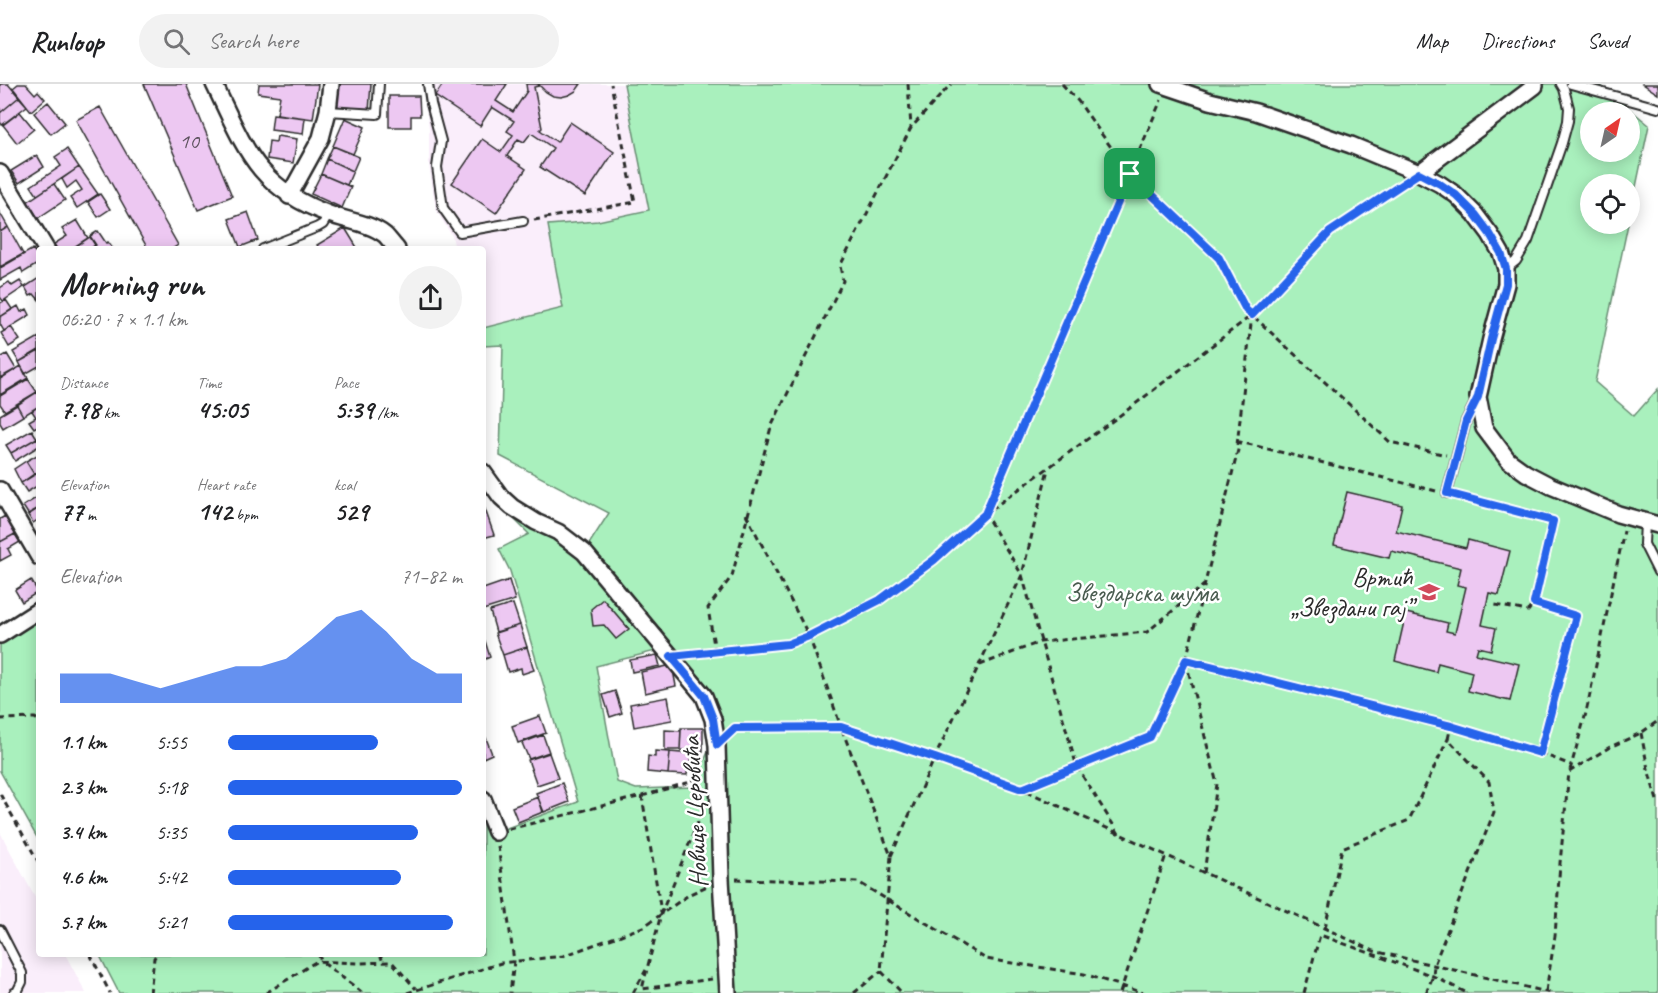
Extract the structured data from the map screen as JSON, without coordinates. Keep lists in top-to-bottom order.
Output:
{
  "streets": {
    "street": ["Новице Церовића"]
  },
  "parks": ["Звездарска шума"],
  "places": {
    "school or university": ["Вртић „Звездани гај”"]
  },
  "house_numbers": ["10"],
  "north": "top right",
  "page": {
    "header": "Runloop",
    "search": "Search here",
    "nav": ["Map", "Directions", "Saved"],
    "heading": ["Morning run", "06:20 · 7 × 1.1 km"],
    "stats": [
      ["Distance", "7.98 km"],
      ["Time", "45:05"],
      ["Pace", "5:39 /km"],
      ["Elevation", "77 m"],
      ["Heart rate", "142 bpm"],
      ["kcal", "529"]
    ],
    "chart": ["Elevation", "71–82 m"],
    "list": [
      {
        "name": "1.1 km",
        "note": "5:55"
      },
      {
        "name": "2.3 km",
        "note": "5:18"
      },
      {
        "name": "3.4 km",
        "note": "5:35"
      },
      {
        "name": "4.6 km",
        "note": "5:42"
      },
      {
        "name": "5.7 km",
        "note": "5:21"
      }
    ]
  }
}
